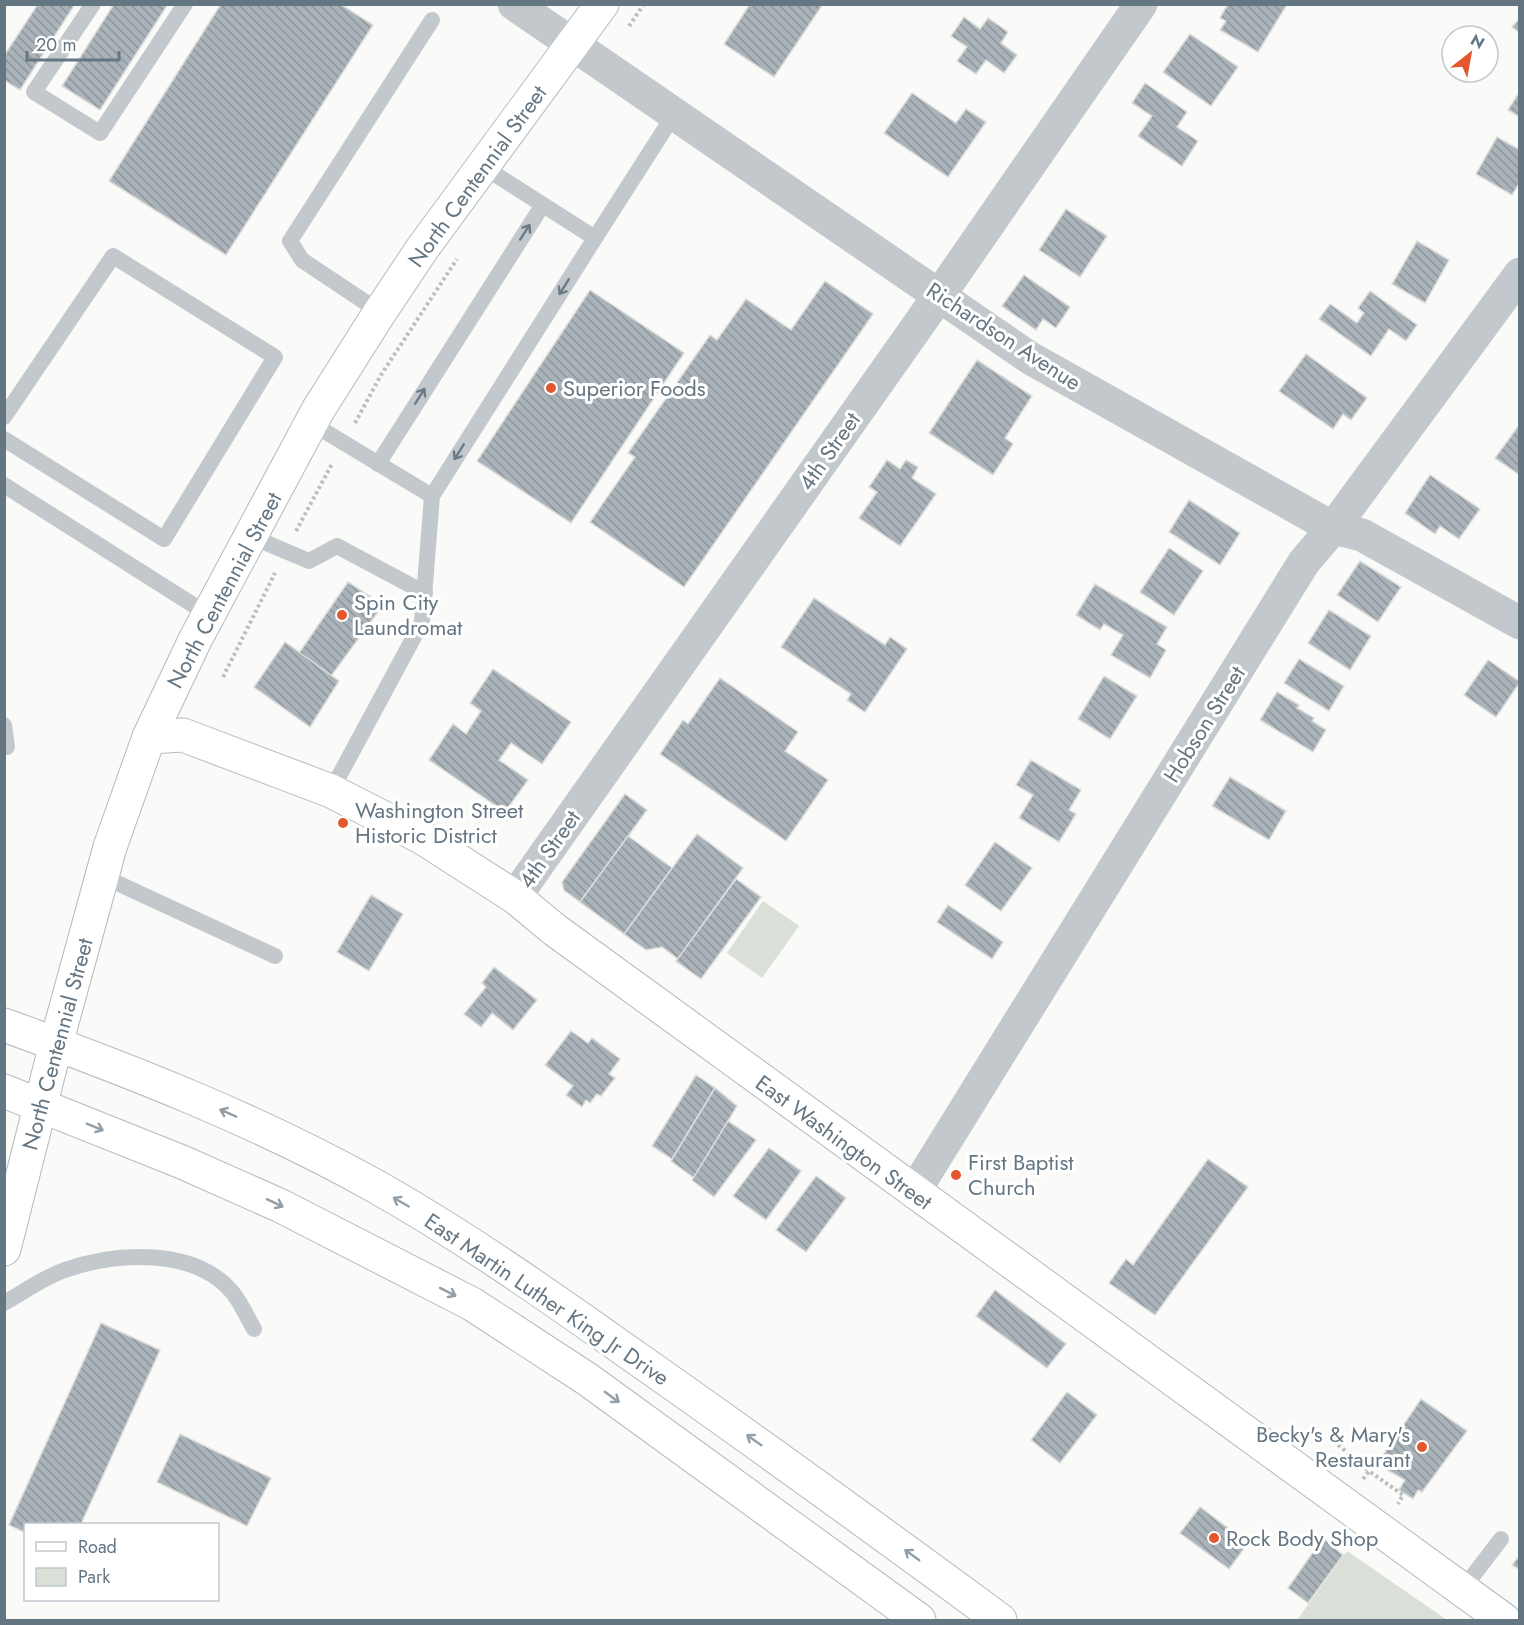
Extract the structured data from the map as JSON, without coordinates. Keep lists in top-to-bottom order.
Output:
{
  "streets": {
    "main road": ["North Centennial Street", "East Washington Street", "East Martin Luther King Jr Drive"],
    "street": ["Richardson Avenue", "4th Street", "Hobson Street"]
  },
  "crossings": [
    ["North Centennial Street", "Richardson Avenue"],
    ["North Centennial Street", "East Washington Street"],
    ["North Centennial Street", "East Martin Luther King Jr Drive"],
    ["Richardson Avenue", "4th Street"],
    ["Richardson Avenue", "Hobson Street"],
    ["4th Street", "East Washington Street"],
    ["Hobson Street", "East Washington Street"]
  ],
  "places": [
    "Superior Foods",
    "Spin City Laundromat",
    "Washington Street Historic District",
    "First Baptist Church",
    "Becky's & Mary's Restaurant",
    "Rock Body Shop"
  ],
  "legend": ["Road", "Park"],
  "scale_bar": "20 m",
  "north": "top right"
}
